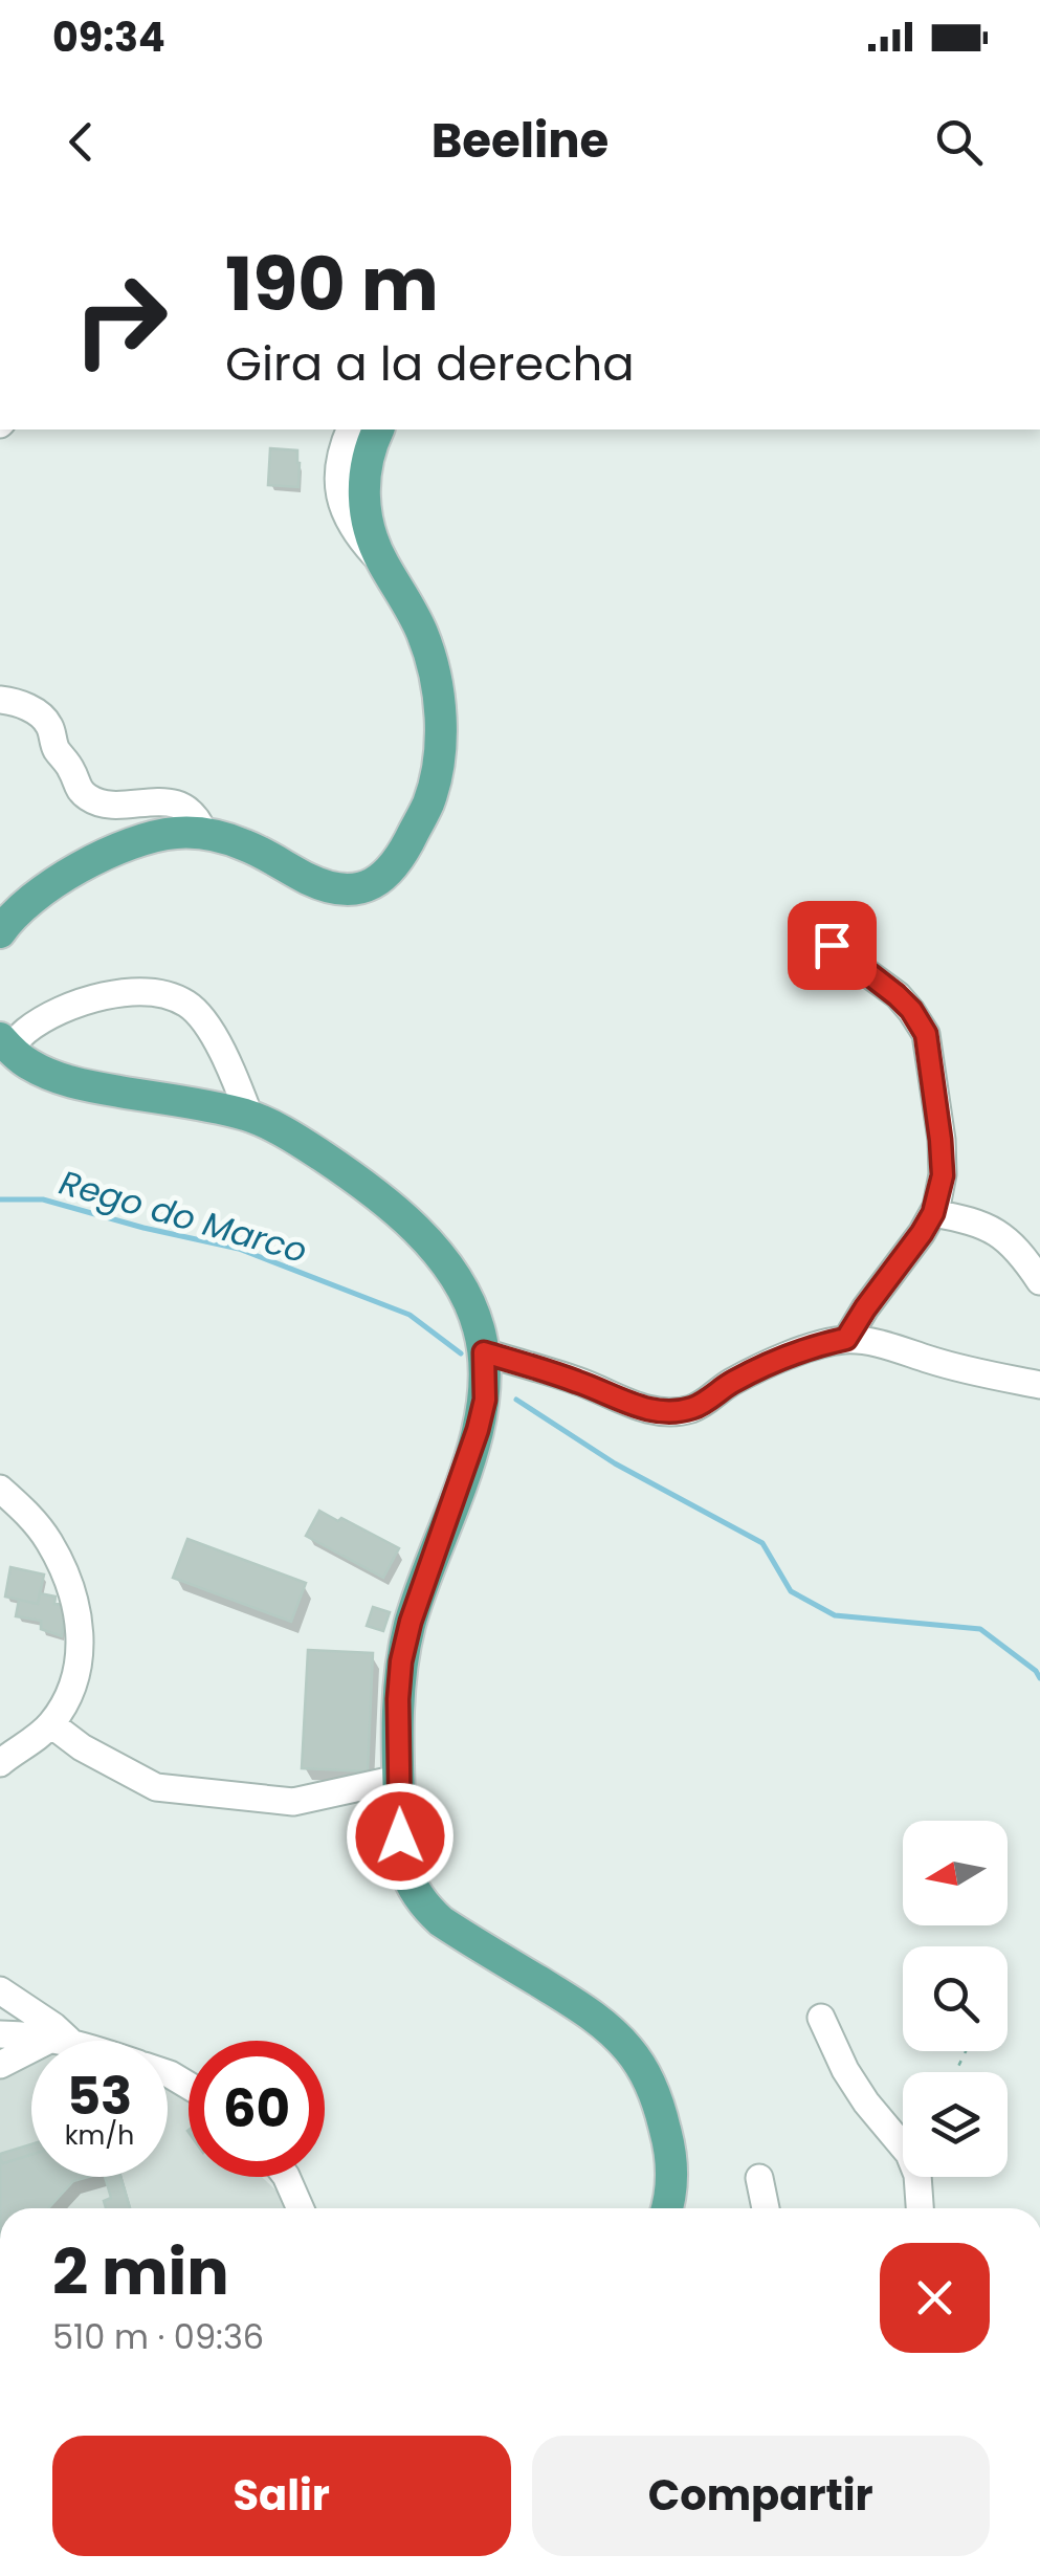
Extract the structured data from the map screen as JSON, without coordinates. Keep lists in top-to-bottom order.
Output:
{
  "water": ["Rego do Marco"],
  "north": "left",
  "page": {
    "status": "09:34",
    "header": "Beeline",
    "turn": ["190 m", "Gira a la derecha"],
    "speed": "53 km/h",
    "limit": "60",
    "heading": ["2 min", "510 m · 09:36"],
    "buttons": ["Salir", "Compartir"]
  }
}
